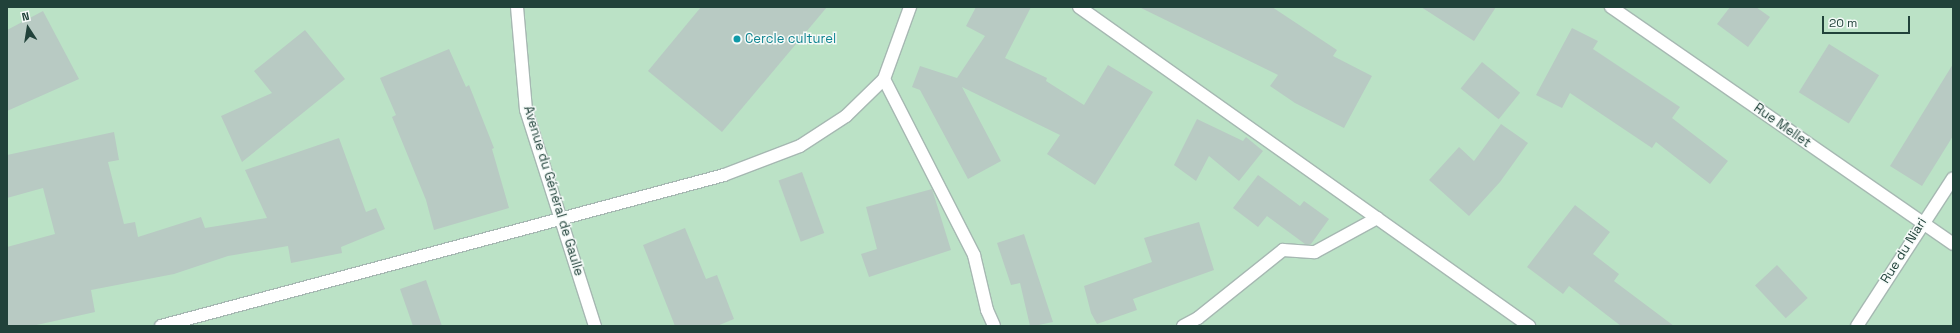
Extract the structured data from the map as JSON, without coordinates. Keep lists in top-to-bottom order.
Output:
{
  "streets": {
    "street": ["Rue Mellet", "Avenue du Général de Gaulle", "Rue du Niari"]
  },
  "crossings": [
    ["Rue Mellet", "Rue du Niari"]
  ],
  "places": ["Cercle culturel"],
  "scale_bar": "20 m",
  "north": "top"
}
